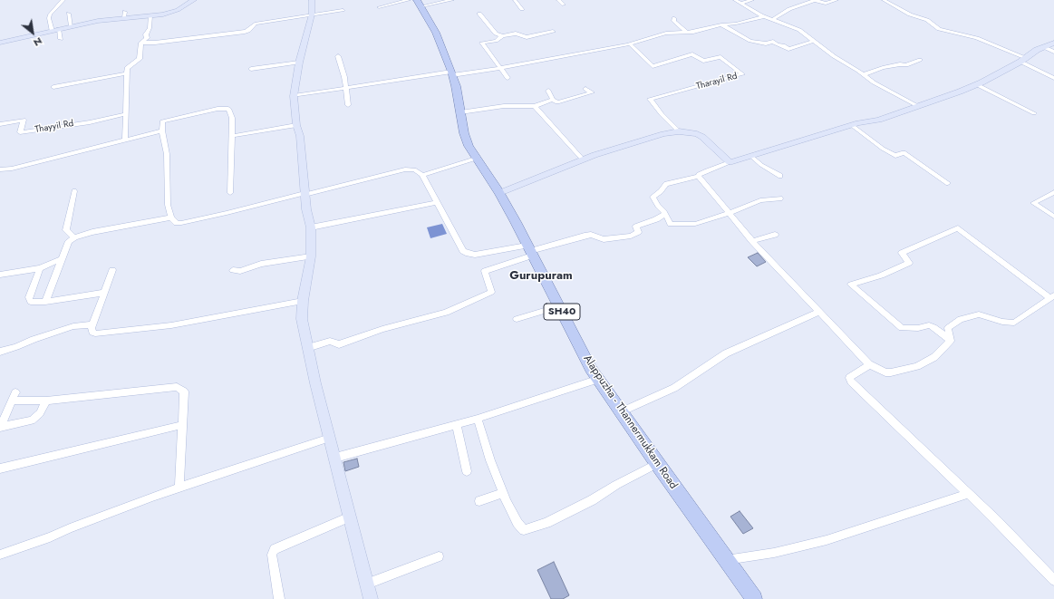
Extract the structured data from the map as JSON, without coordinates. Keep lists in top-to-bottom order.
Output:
{
  "streets": {
    "main road": ["SH40", "Alappuzha - Thannermukkam Road"],
    "street": ["Tharayil Rd", "Thayyil Rd"]
  },
  "districts": ["Gurupuram"],
  "north": "bottom right"
}
